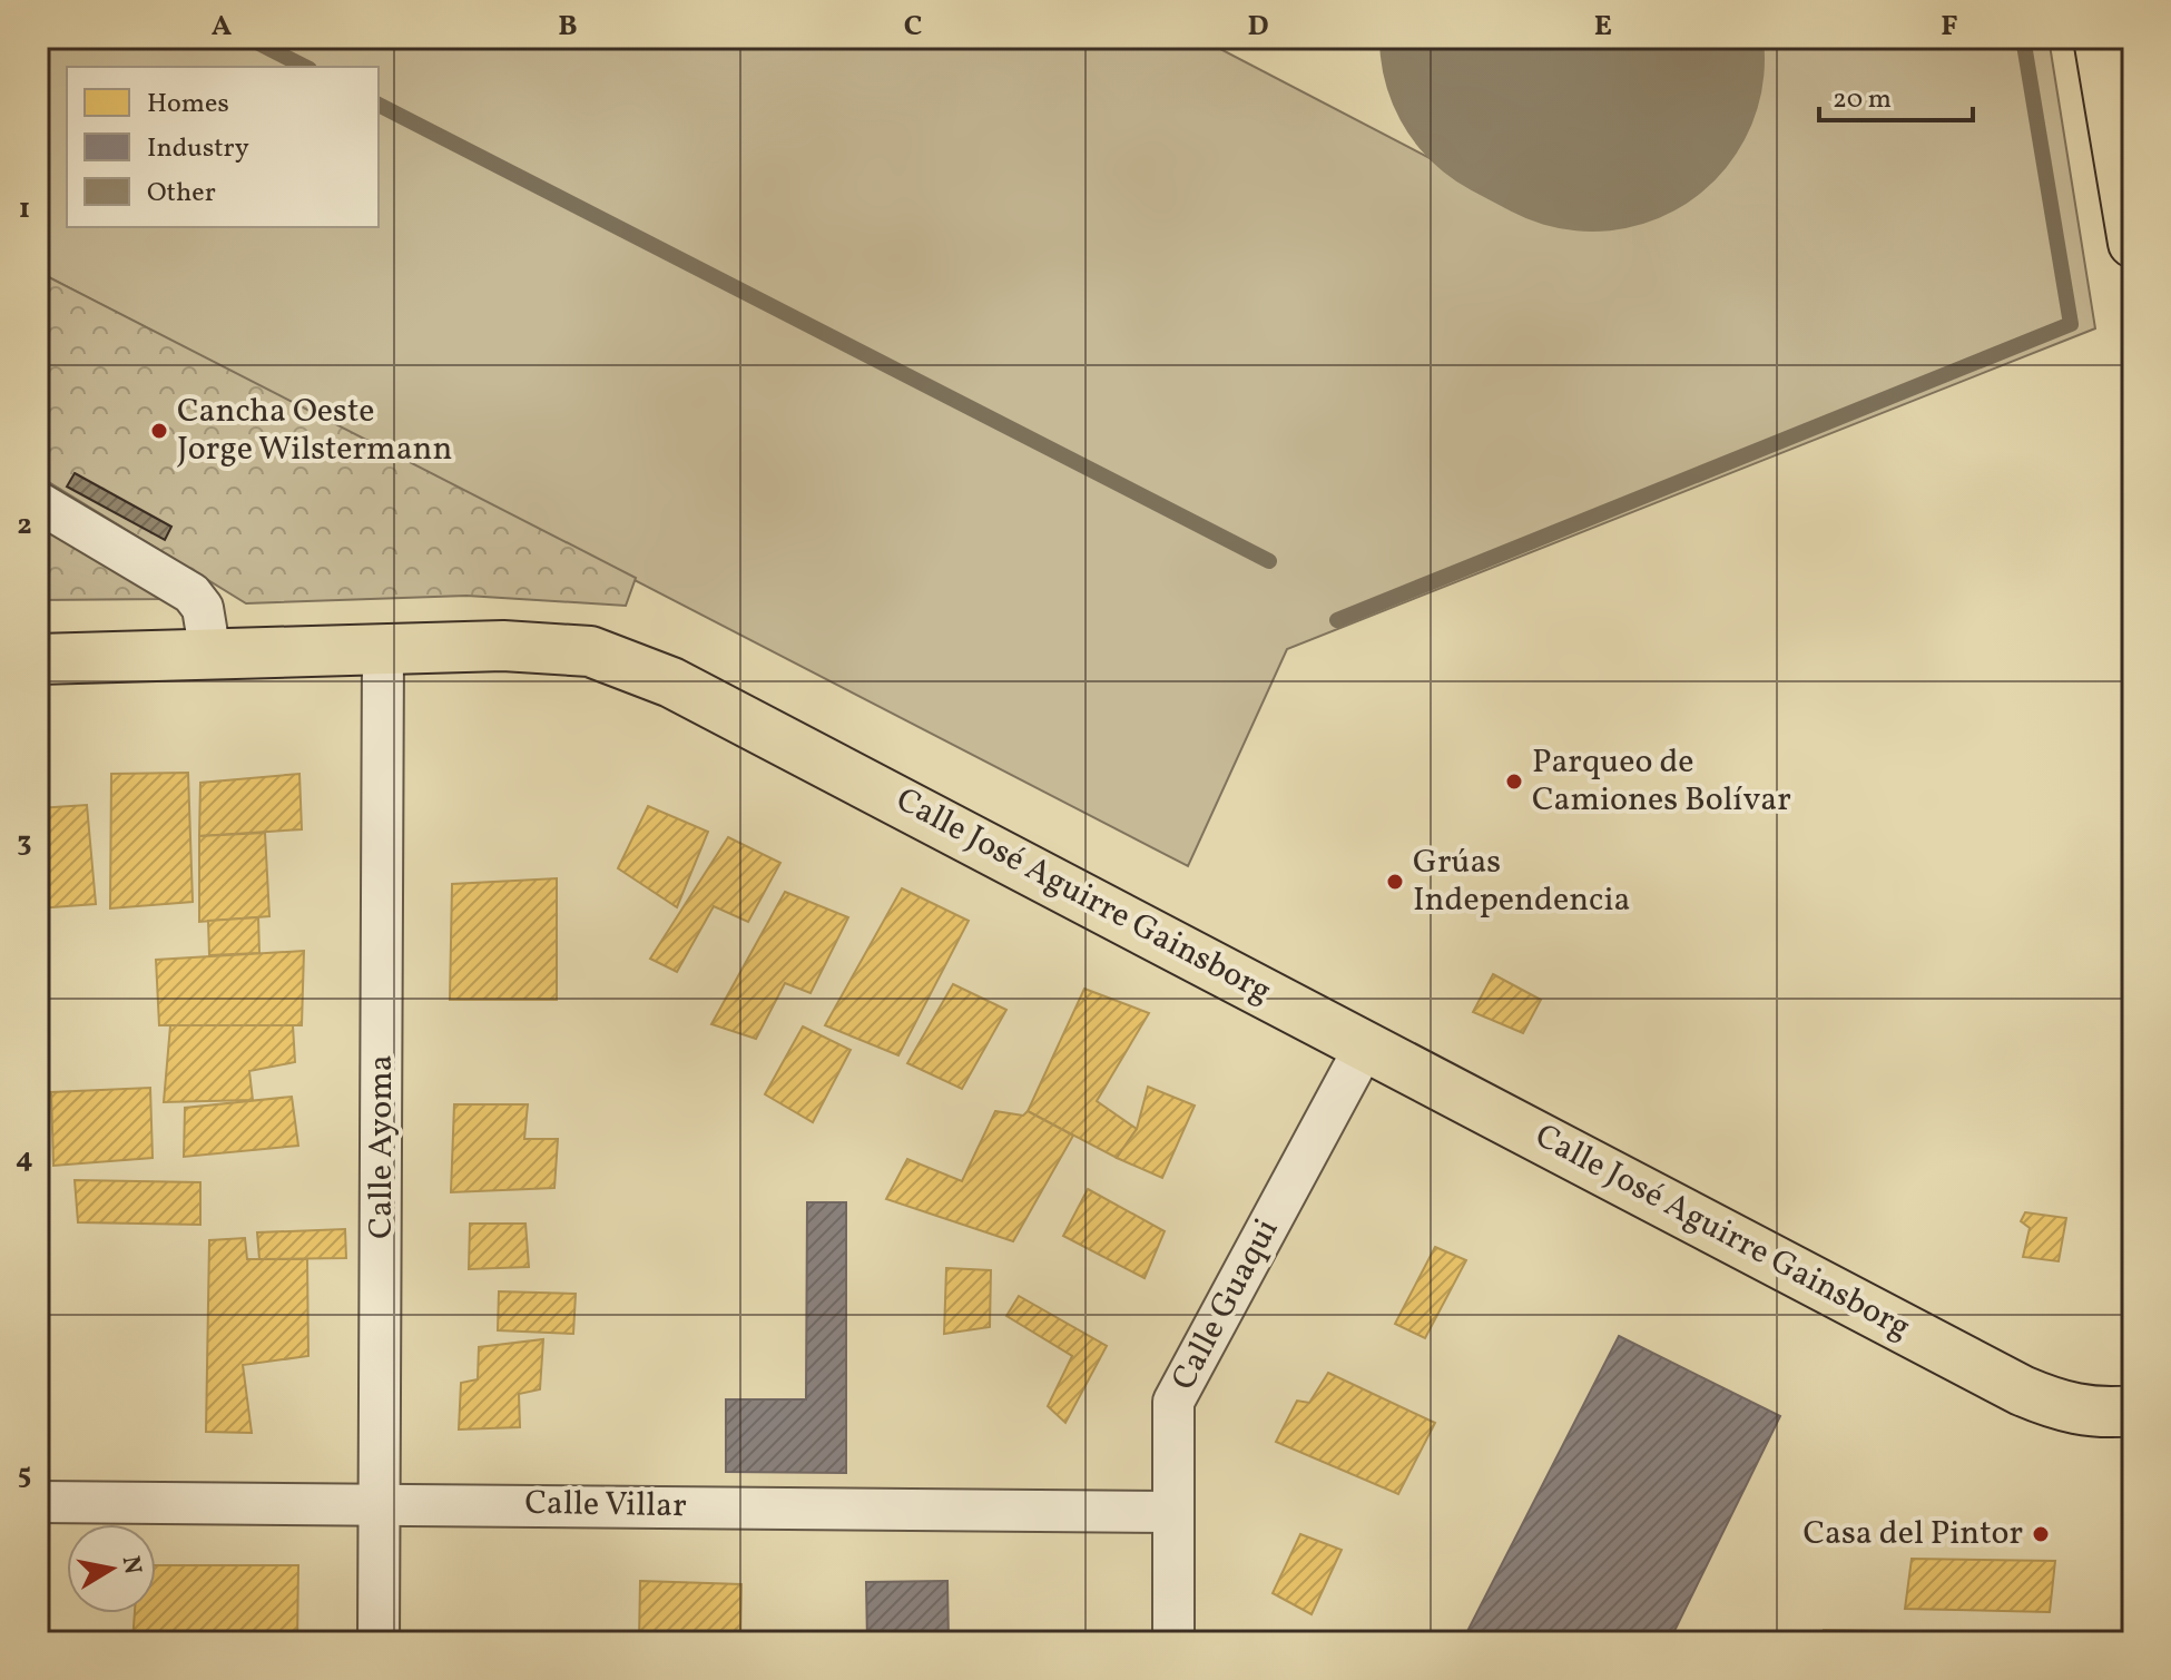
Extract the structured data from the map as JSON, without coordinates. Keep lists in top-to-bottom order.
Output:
{
  "streets": {
    "highway": ["Calle José Aguirre Gainsborg"],
    "street": ["Calle Ayoma", "Calle Guaqui", "Calle Villar"]
  },
  "crossings": [
    ["Calle José Aguirre Gainsborg", "Calle Ayoma"],
    ["Calle José Aguirre Gainsborg", "Calle Guaqui"],
    ["Calle Ayoma", "Calle Villar"],
    ["Calle Guaqui", "Calle Villar"]
  ],
  "places": [
    "Cancha Oeste Jorge Wilstermann",
    "Parqueo de Camiones Bolívar",
    "Grúas Independencia",
    "Casa del Pintor"
  ],
  "legend": ["Homes", "Industry", "Other"],
  "scale_bar": "20 m",
  "north": "right",
  "grid": {
    "columns": [
      "A",
      "B",
      "C",
      "D",
      "E",
      "F"
    ],
    "rows": [
      "1",
      "2",
      "3",
      "4",
      "5"
    ]
  }
}
